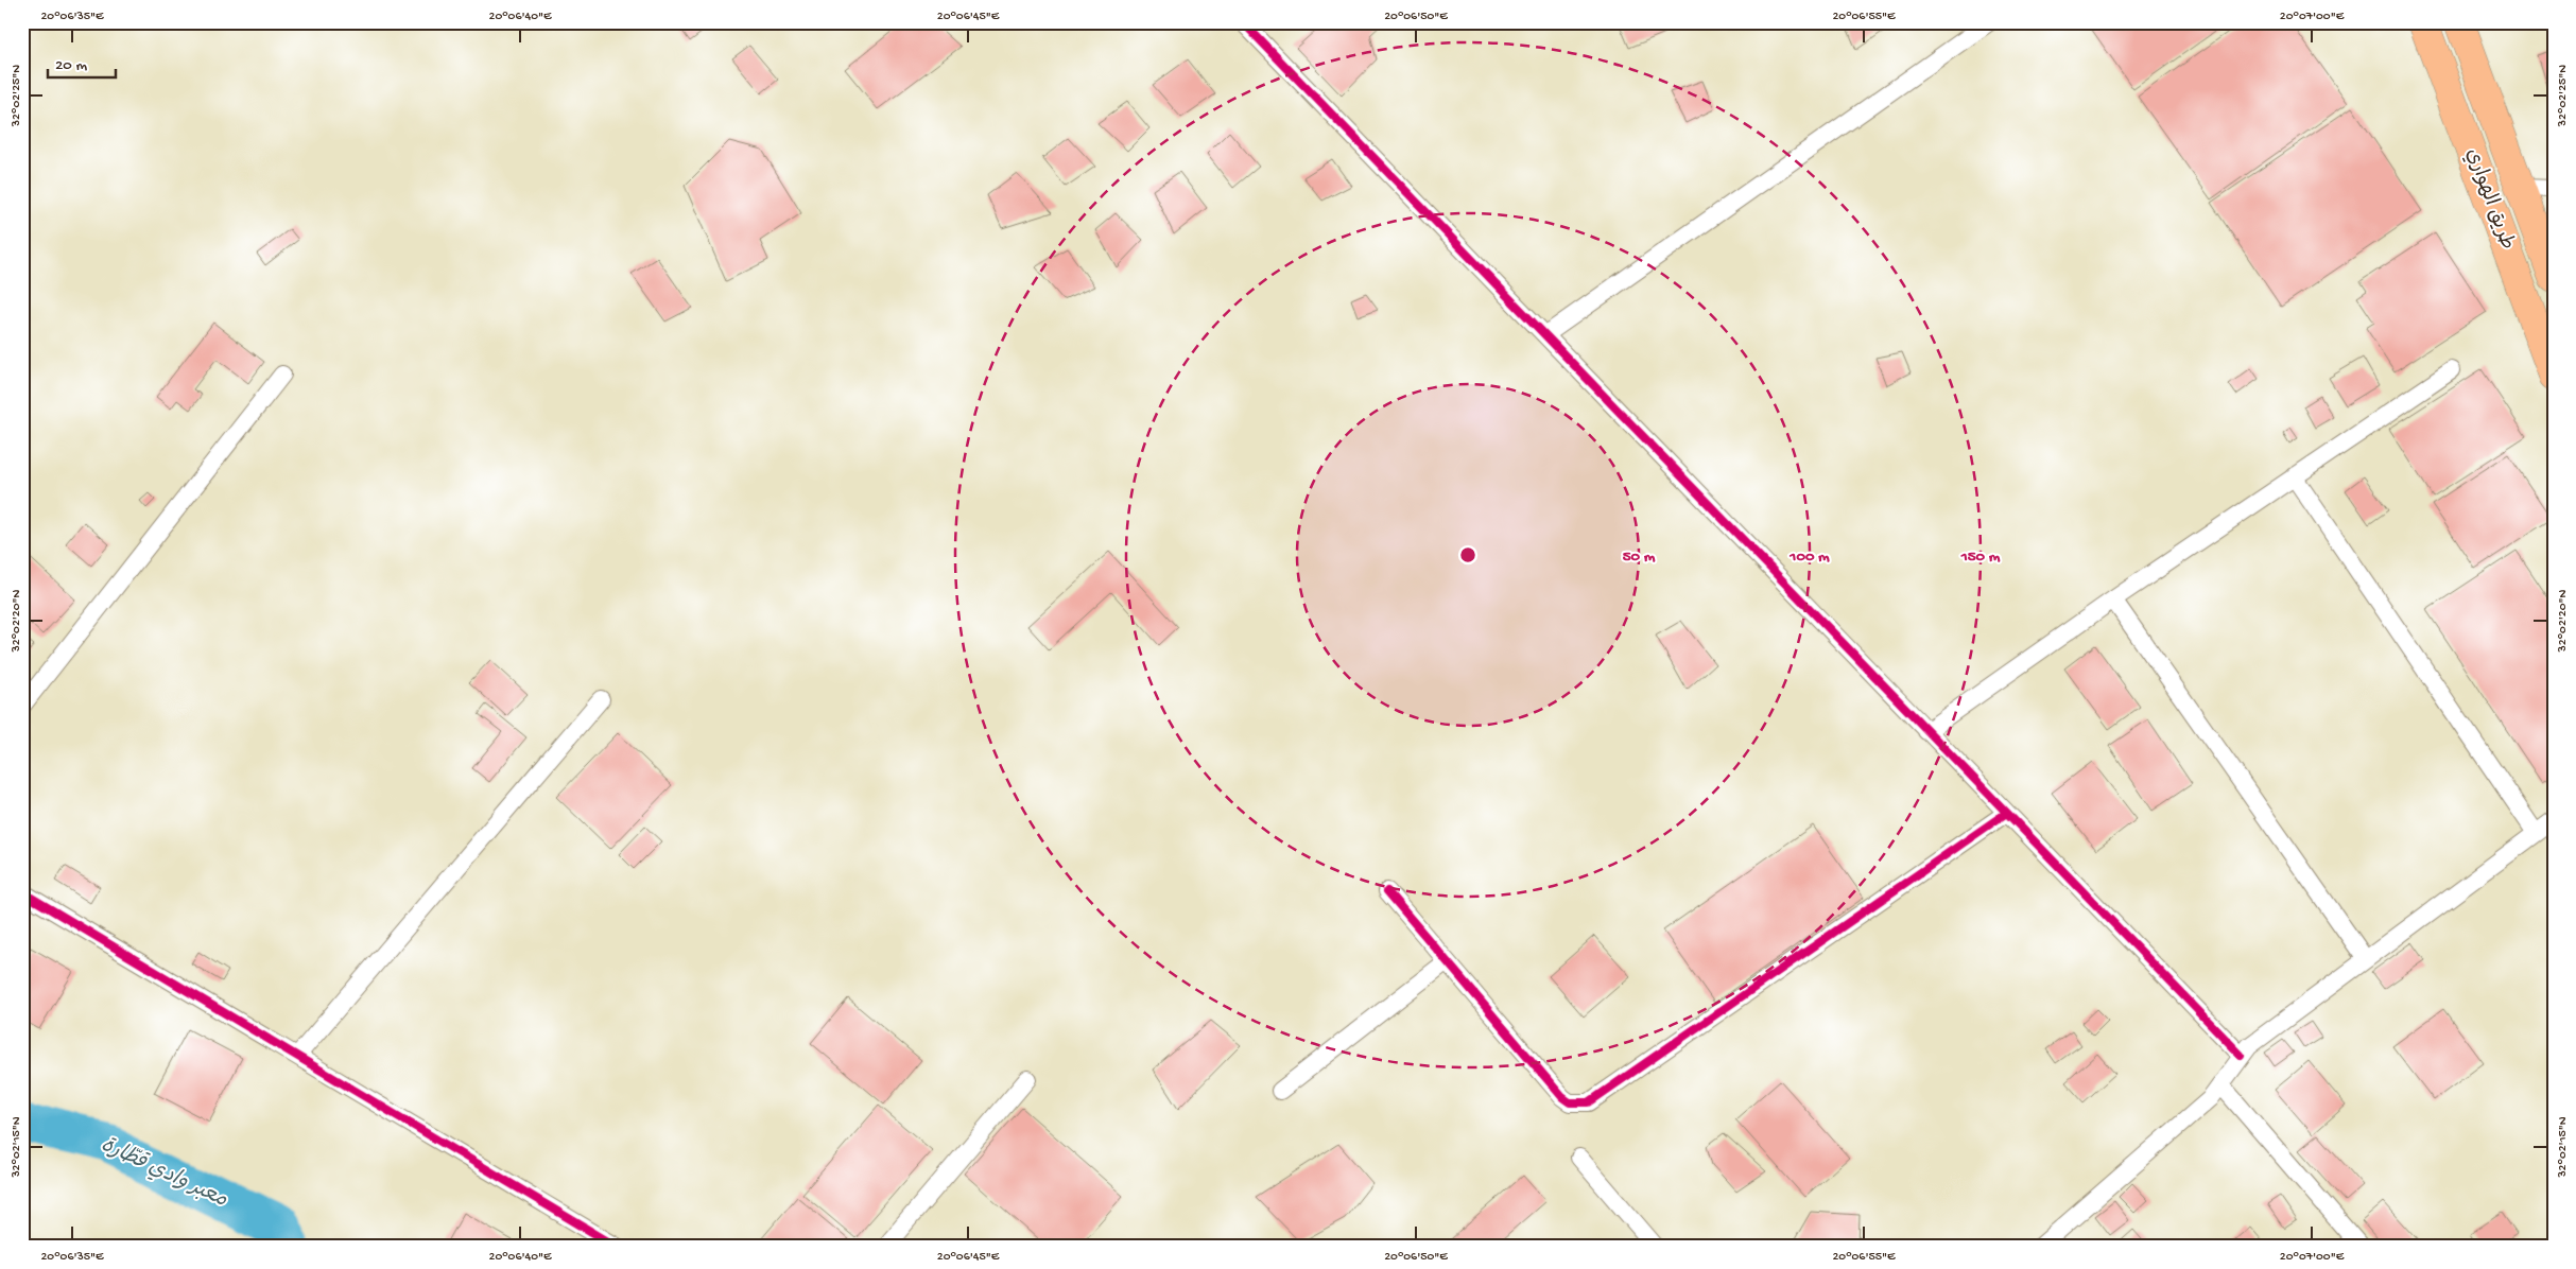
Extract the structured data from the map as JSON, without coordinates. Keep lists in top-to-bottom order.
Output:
{
  "streets": {
    "highway": ["طريق الهواري"]
  },
  "water": ["معبر وادي قطّارة"],
  "scale_bar": "20 m",
  "coordinates": [
    "20°06'35\"E",
    "20°06'40\"E",
    "20°06'45\"E",
    "20°06'50\"E",
    "20°06'55\"E",
    "20°07'00\"E",
    "32°02'25\"N",
    "32°02'20\"N",
    "32°02'15\"N"
  ],
  "rings": ["50 m", "100 m", "150 m"]
}
